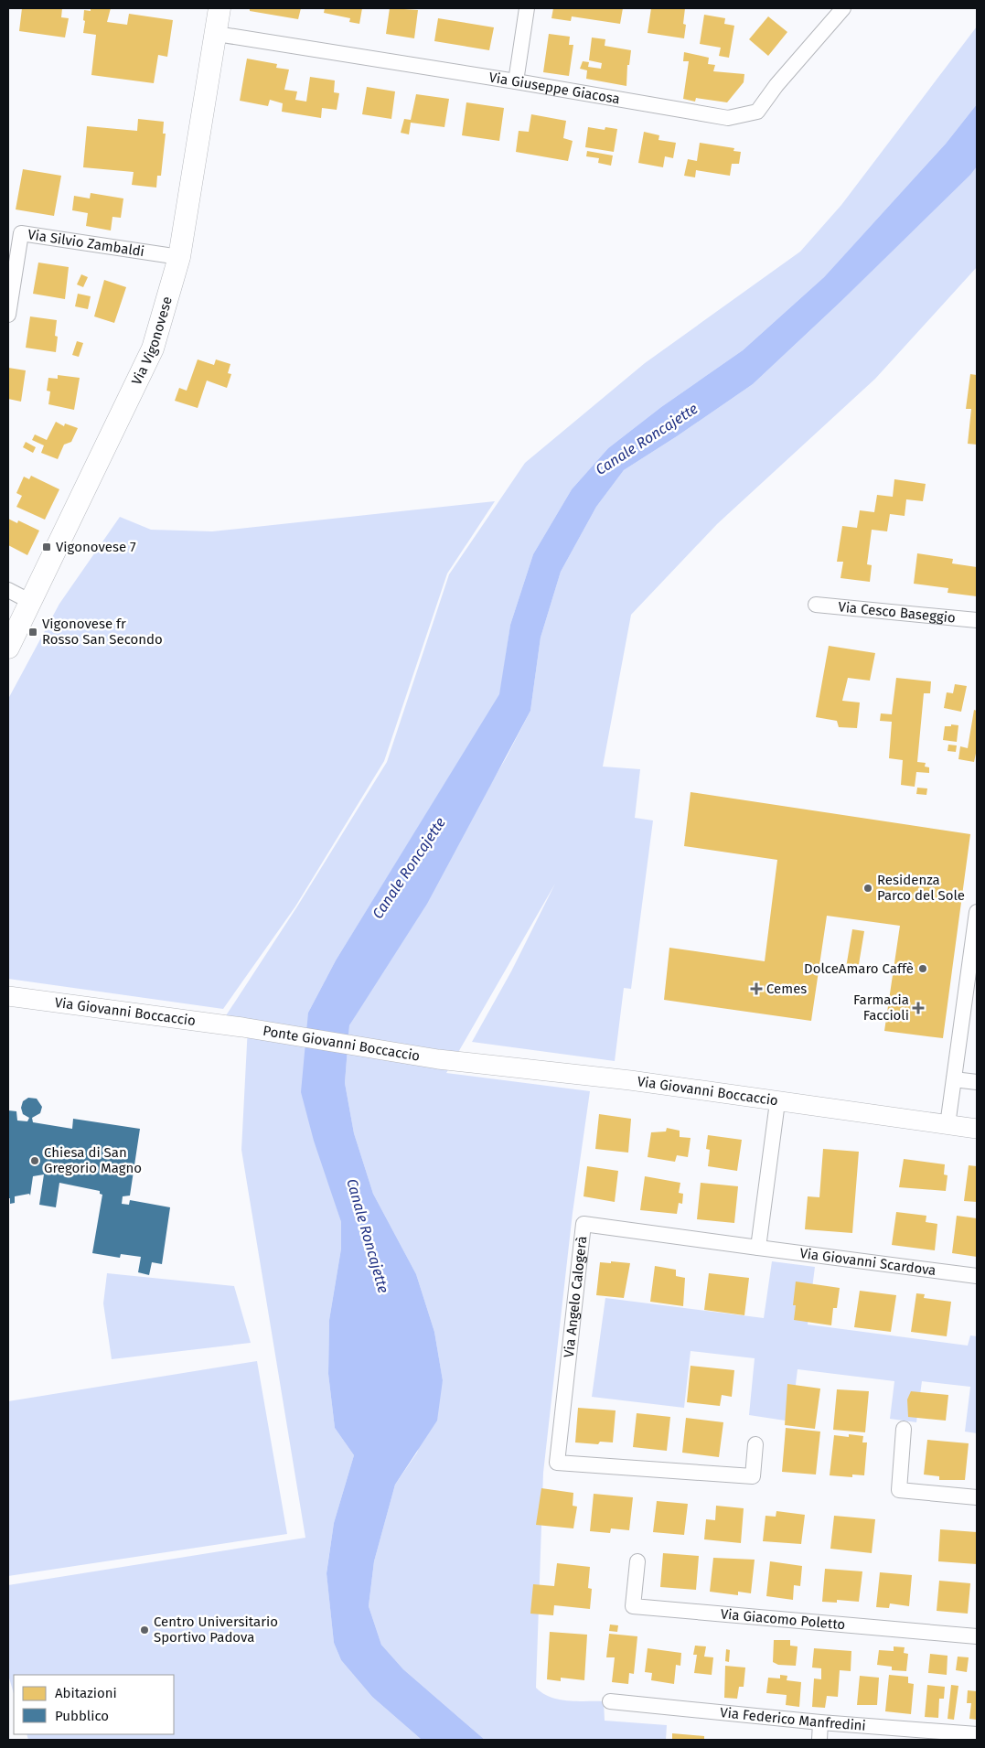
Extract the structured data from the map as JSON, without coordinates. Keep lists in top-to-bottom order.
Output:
{
  "streets": {
    "main road": ["Via Vigonovese"],
    "street": [
      "Via Giuseppe Giacosa",
      "Via Silvio Zambaldi",
      "Via Cesco Baseggio",
      "Via Giovanni Boccaccio",
      "Ponte Giovanni Boccaccio",
      "Via Giovanni Scardova",
      "Via Angelo Calogerà",
      "Via Giacomo Poletto",
      "Via Federico Manfredini"
    ]
  },
  "crossings": [
    ["Via Giuseppe Giacosa", "Via Vigonovese"],
    ["Via Silvio Zambaldi", "Via Vigonovese"],
    ["Via Giovanni Boccaccio", "Ponte Giovanni Boccaccio"],
    ["Via Giovanni Scardova", "Via Angelo Calogerà"]
  ],
  "water": ["Canale Roncajette"],
  "places": {
    "transit": ["Vigonovese 7", "Vigonovese fr Rosso San Secondo"],
    "other": [
      "Residenza Parco del Sole",
      "DolceAmaro Caffè",
      "Chiesa di San Gregorio Magno",
      "Centro Universitario Sportivo Padova"
    ],
    "health": ["Cemes", "Farmacia Faccioli"]
  },
  "legend": ["Abitazioni", "Pubblico"]
}
